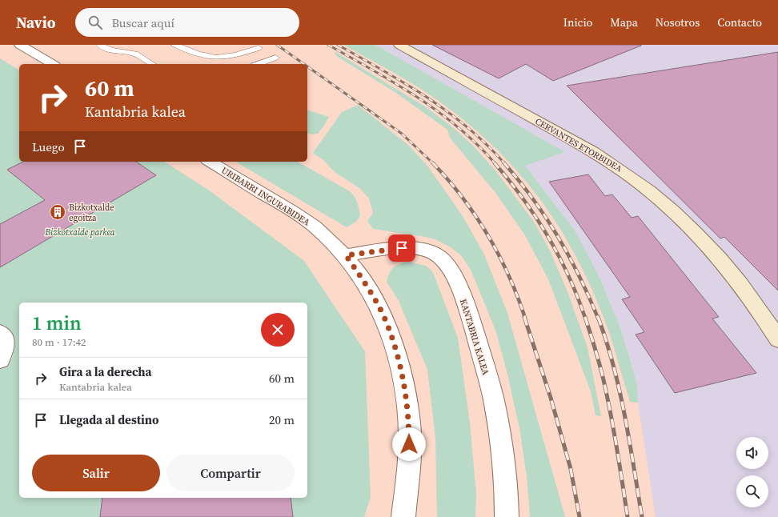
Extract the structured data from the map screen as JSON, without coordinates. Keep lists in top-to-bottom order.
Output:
{
  "streets": {
    "street": ["CERVANTES ETORBIDEA", "URIBARRI INGURABIDEA", "KANTABRIA KALEA"]
  },
  "crossings": [
    ["URIBARRI INGURABIDEA", "KANTABRIA KALEA"]
  ],
  "parks": ["Bizkotxalde parkea"],
  "places": {
    "building": ["Bizkotxalde egoitza"]
  },
  "page": {
    "header": "Navio",
    "search": "Buscar aquí",
    "nav": [
      "Inicio",
      "Mapa",
      "Nosotros",
      "Contacto"
    ],
    "turn": ["60 m", "Kantabria kalea"],
    "then": "Luego",
    "heading": ["1 min", "80 m · 17:42"],
    "list": [
      {
        "name": "Gira a la derecha",
        "note": "Kantabria kalea",
        "value": "60 m"
      },
      {
        "name": "Llegada al destino",
        "value": "20 m"
      }
    ],
    "buttons": ["Salir", "Compartir"]
  }
}
